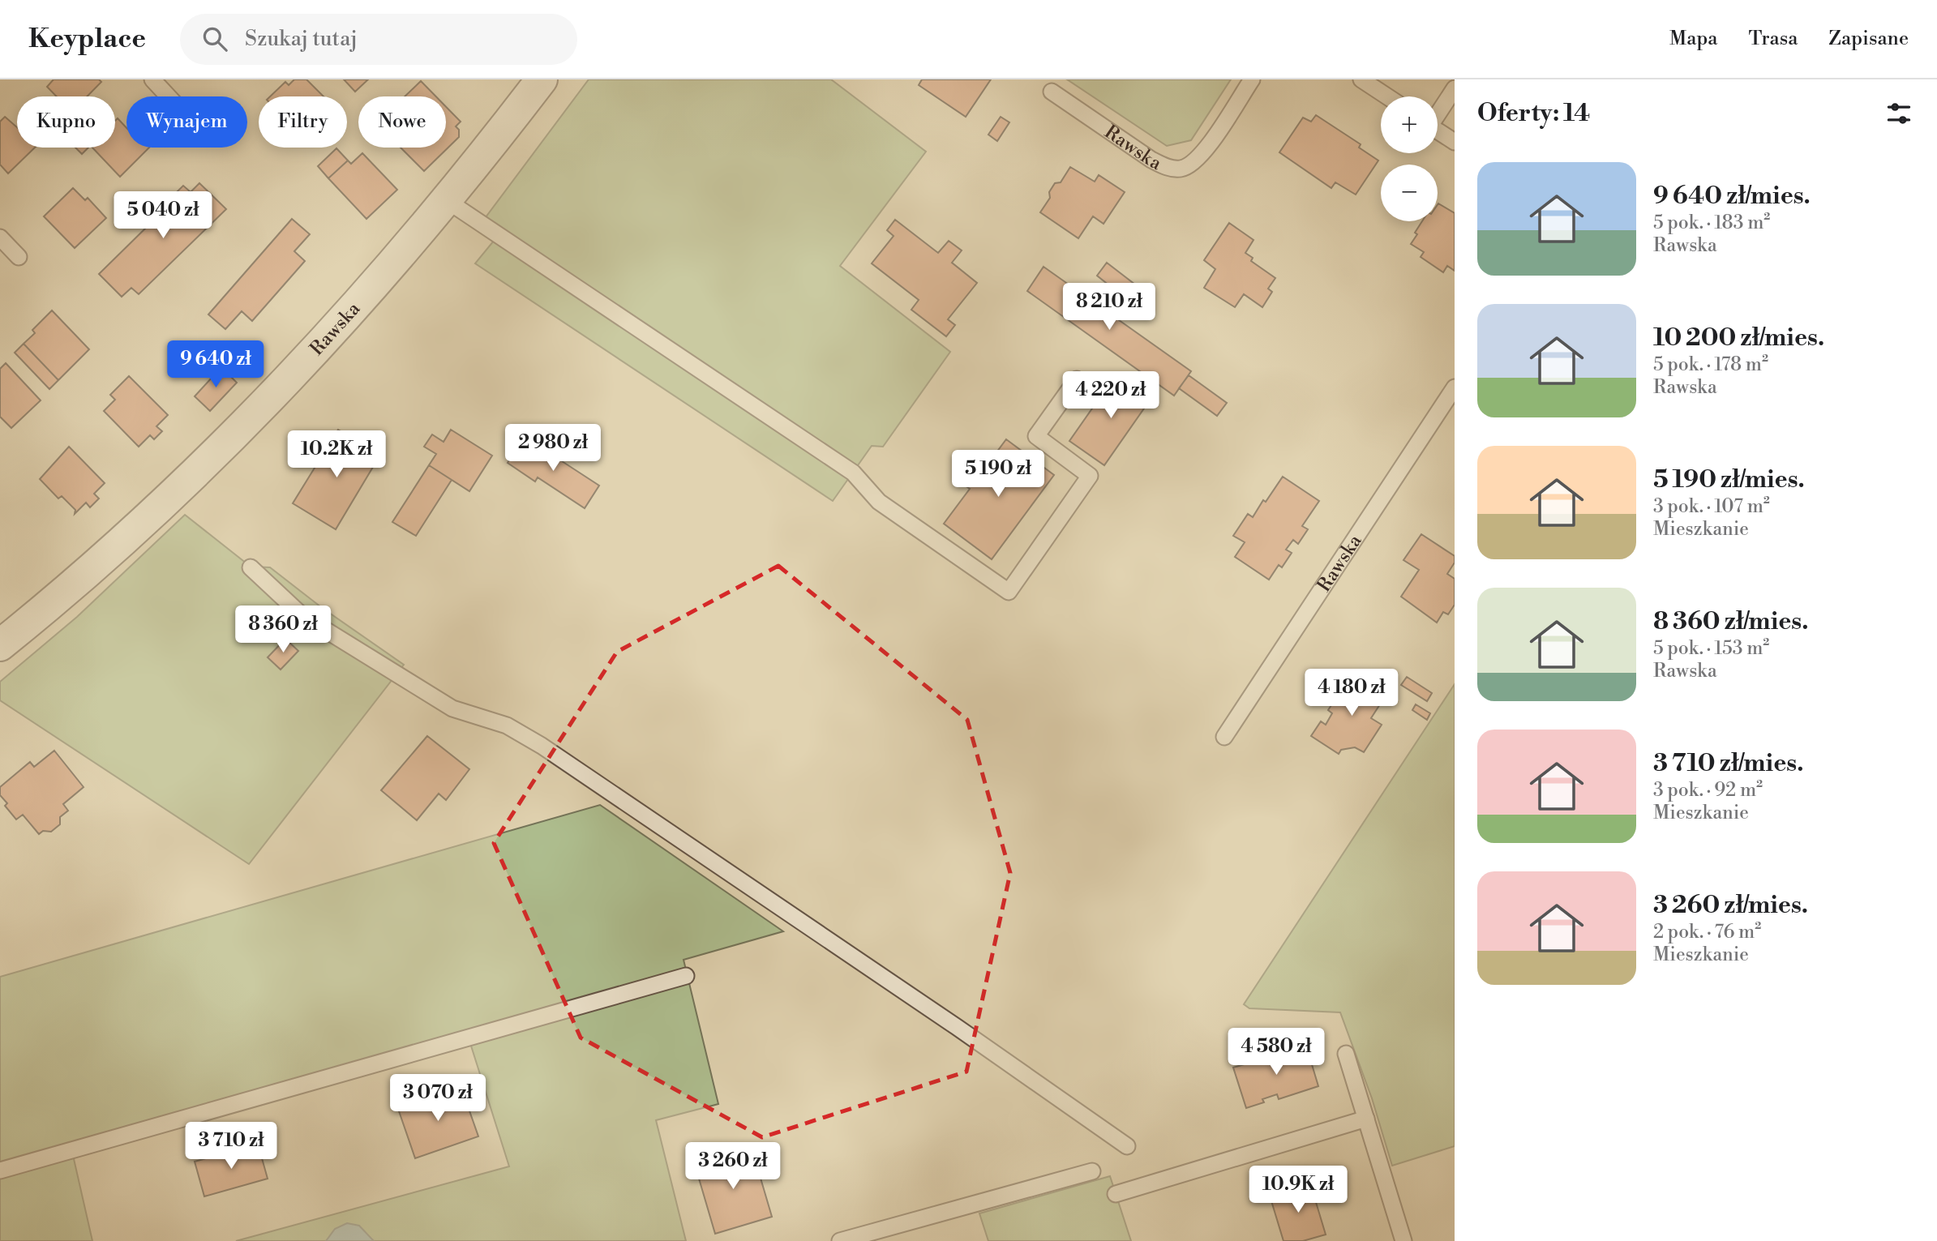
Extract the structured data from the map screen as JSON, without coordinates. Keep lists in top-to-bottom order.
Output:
{
  "streets": {
    "street": ["Rawska"]
  },
  "page": {
    "header": "Keyplace",
    "search": "Szukaj tutaj",
    "nav": ["Mapa", "Trasa", "Zapisane"],
    "heading": "Oferty: 14",
    "map_buttons": ["+", "−"],
    "chip": [
      "Kupno",
      "Wynajem",
      "Filtry",
      "Nowe"
    ],
    "list": [
      {
        "name": "9 640 zł/mies.",
        "note": "5 pok. · 183 m² · Rawska"
      },
      {
        "name": "10 200 zł/mies.",
        "note": "5 pok. · 178 m² · Rawska"
      },
      {
        "name": "5 190 zł/mies.",
        "note": "3 pok. · 107 m² · Mieszkanie"
      },
      {
        "name": "8 360 zł/mies.",
        "note": "5 pok. · 153 m² · Rawska"
      },
      {
        "name": "3 710 zł/mies.",
        "note": "3 pok. · 92 m² · Mieszkanie"
      },
      {
        "name": "3 260 zł/mies.",
        "note": "2 pok. · 76 m² · Mieszkanie"
      }
    ],
    "price": [
      "5 040 zł",
      "8 210 zł",
      "9 640 zł",
      "4 220 zł",
      "2 980 zł",
      "10.2K zł",
      "5 190 zł",
      "8 360 zł",
      "4 180 zł",
      "4 580 zł",
      "3 070 zł",
      "3 710 zł",
      "3 260 zł",
      "10.9K zł"
    ]
  }
}
